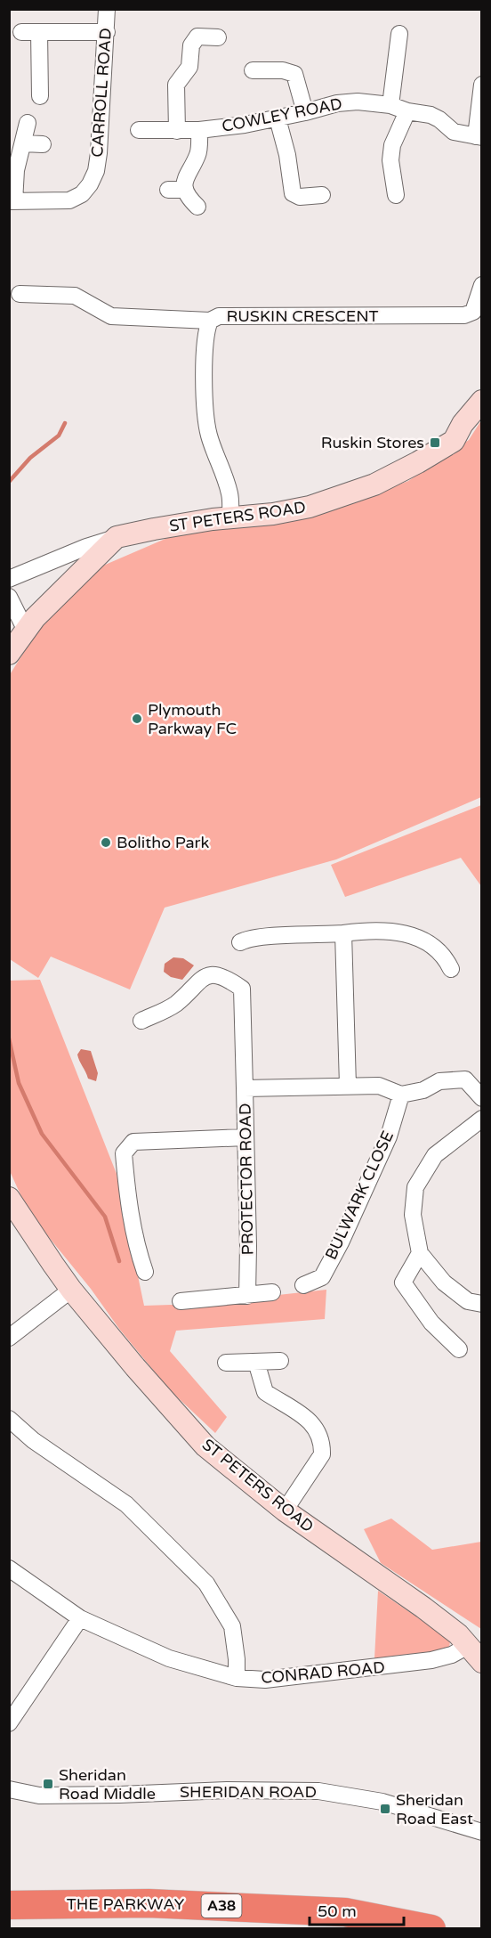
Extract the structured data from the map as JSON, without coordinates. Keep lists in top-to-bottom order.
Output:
{
  "streets": {
    "highway": ["THE PARKWAY", "A38"],
    "street": [
      "CARROLL ROAD",
      "COWLEY ROAD",
      "RUSKIN CRESCENT",
      "ST PETERS ROAD",
      "PROTECTOR ROAD",
      "BULWARK CLOSE",
      "CONRAD ROAD",
      "SHERIDAN ROAD"
    ]
  },
  "crossings": [
    ["RUSKIN CRESCENT", "ST PETERS ROAD"],
    ["ST PETERS ROAD", "CONRAD ROAD"],
    ["PROTECTOR ROAD", "BULWARK CLOSE"]
  ],
  "places": {
    "transit": ["Ruskin Stores", "Sheridan Road Middle", "Sheridan Road East"],
    "other": ["Plymouth Parkway FC", "Bolitho Park"]
  },
  "scale_bar": "50 m"
}
